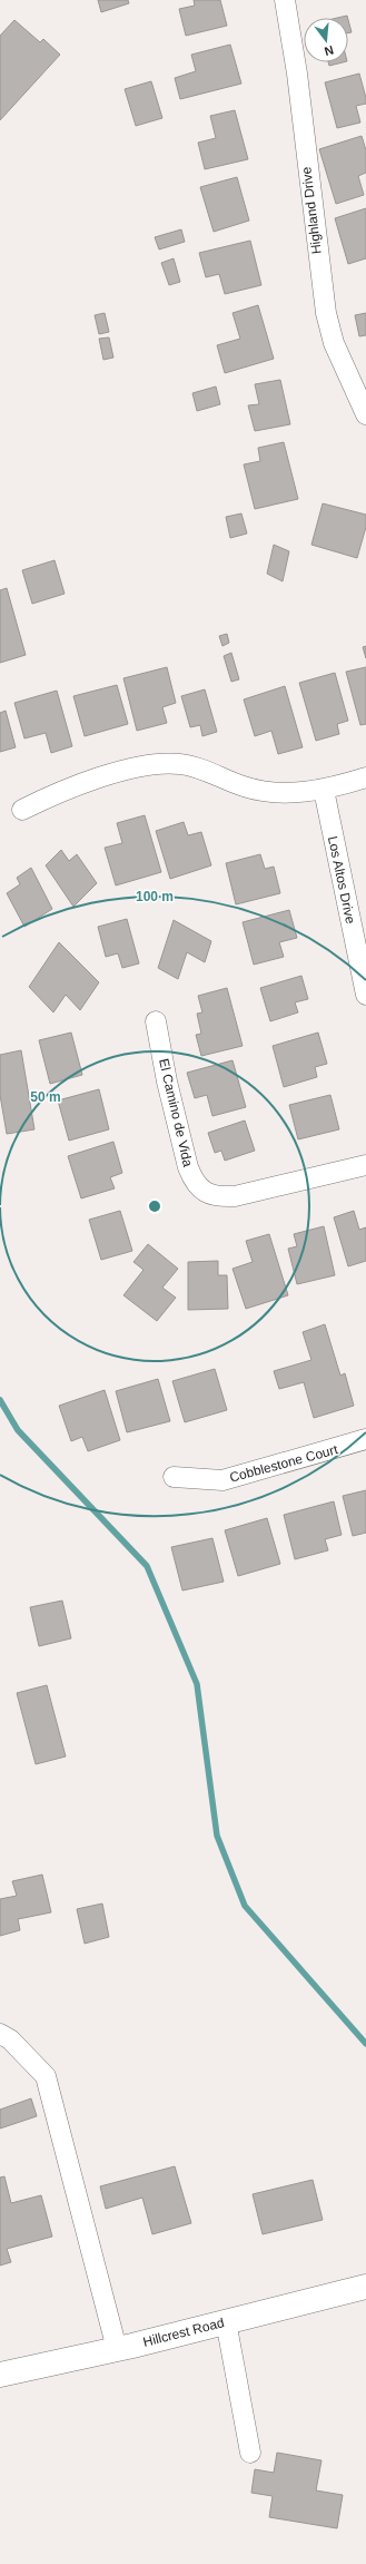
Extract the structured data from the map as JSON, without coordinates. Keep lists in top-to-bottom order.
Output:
{
  "streets": {
    "street": [
      "Highland Drive",
      "Los Altos Drive",
      "El Camino de Vida",
      "Cobblestone Court",
      "Hillcrest Road"
    ]
  },
  "north": "bottom",
  "rings": ["100 m", "50 m"]
}
